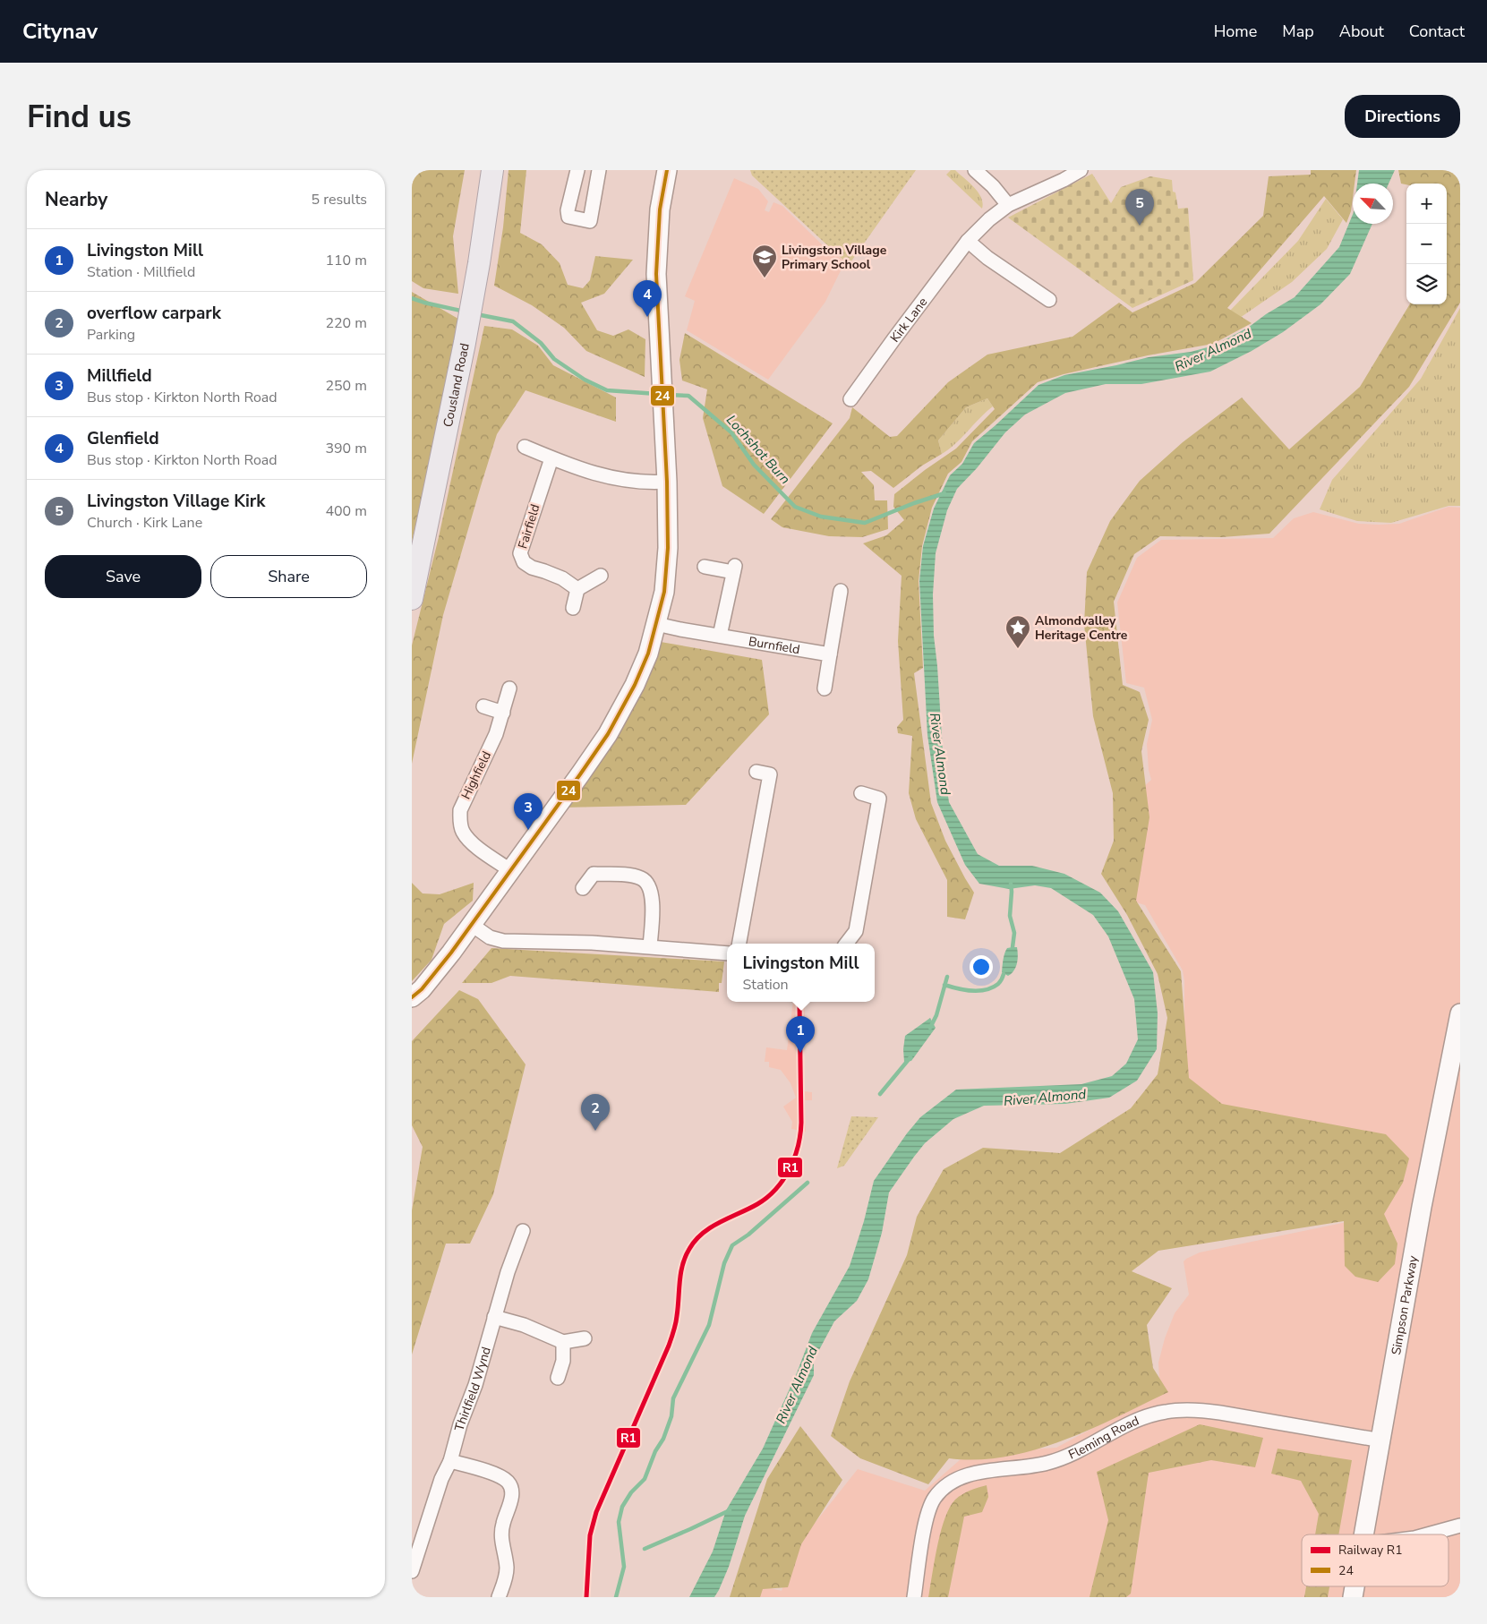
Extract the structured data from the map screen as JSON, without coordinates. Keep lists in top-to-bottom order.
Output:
{
  "streets": {
    "main road": ["Cousland Road", "Simpson Parkway"],
    "street": [
      "Kirk Lane",
      "Fairfield",
      "Burnfield",
      "Highfield",
      "Thirlfield Wynd",
      "Fleming Road"
    ]
  },
  "crossings": [
    ["Simpson Parkway", "Fleming Road"]
  ],
  "water": ["River Almond", "Lochshot Burn"],
  "places": {
    "school or university": ["Livingston Village Primary School"],
    "place": ["Almondvalley Heritage Centre"]
  },
  "lines": ["transit line 24", "rail line R1"],
  "legend": ["Railway R1", "24"],
  "north": "top left",
  "page": {
    "header": "Citynav",
    "nav": [
      "Home",
      "Map",
      "About",
      "Contact"
    ],
    "buttons": [
      "Directions",
      ["Save", "Share"]
    ],
    "title": "Find us",
    "heading": ["Nearby", "5 results"],
    "map_buttons": ["+", "−"],
    "pins": [
      "5",
      "4",
      "3",
      "1",
      "2"
    ],
    "list": [
      {
        "mark": "1",
        "name": "Livingston Mill",
        "note": "Station · Millfield",
        "value": "110 m"
      },
      {
        "mark": "2",
        "name": "overflow carpark",
        "note": "Parking",
        "value": "220 m"
      },
      {
        "mark": "3",
        "name": "Millfield",
        "note": "Bus stop · Kirkton North Road",
        "value": "250 m"
      },
      {
        "mark": "4",
        "name": "Glenfield",
        "note": "Bus stop · Kirkton North Road",
        "value": "390 m"
      },
      {
        "mark": "5",
        "name": "Livingston Village Kirk",
        "note": "Church · Kirk Lane",
        "value": "400 m"
      }
    ],
    "popup": ["Livingston Mill", "Station"]
  }
}
